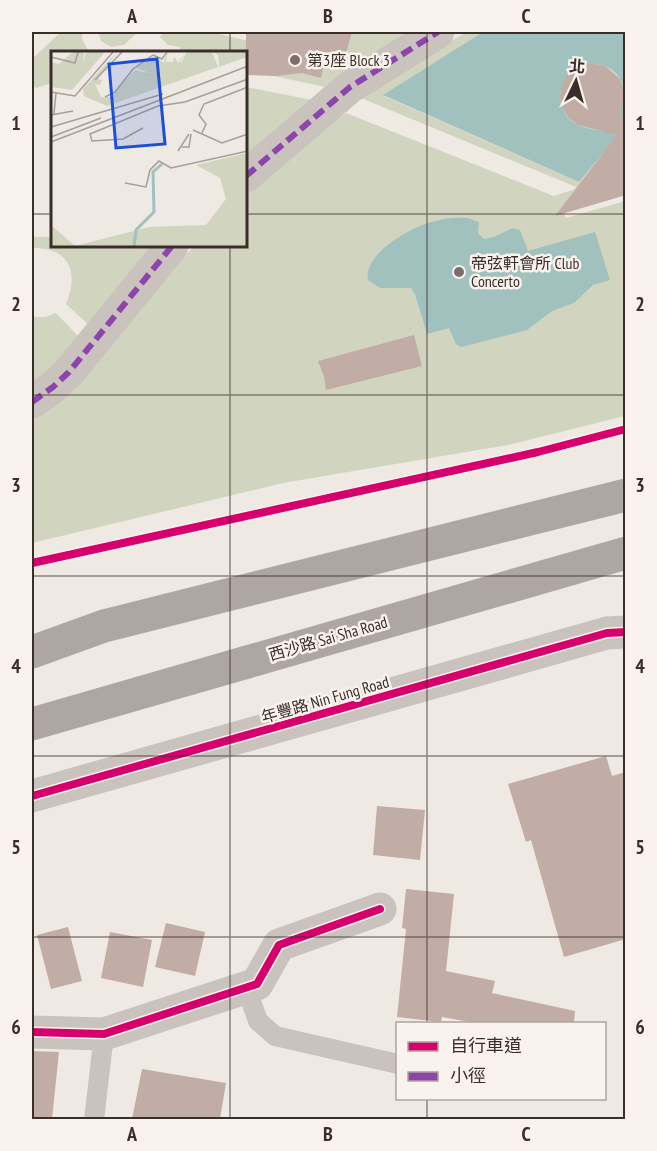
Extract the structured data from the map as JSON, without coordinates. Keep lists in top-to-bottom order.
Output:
{
  "streets": {
    "main road": ["西沙路 Sai Sha Road"],
    "street": ["年豐路 Nin Fung Road"]
  },
  "places": ["第3座 Block 3", "帝弦軒會所 Club Concerto"],
  "legend": ["自行車道", "小徑"],
  "north": "top",
  "grid": {
    "columns": ["A", "B", "C"],
    "rows": [
      "1",
      "2",
      "3",
      "4",
      "5",
      "6"
    ]
  }
}
